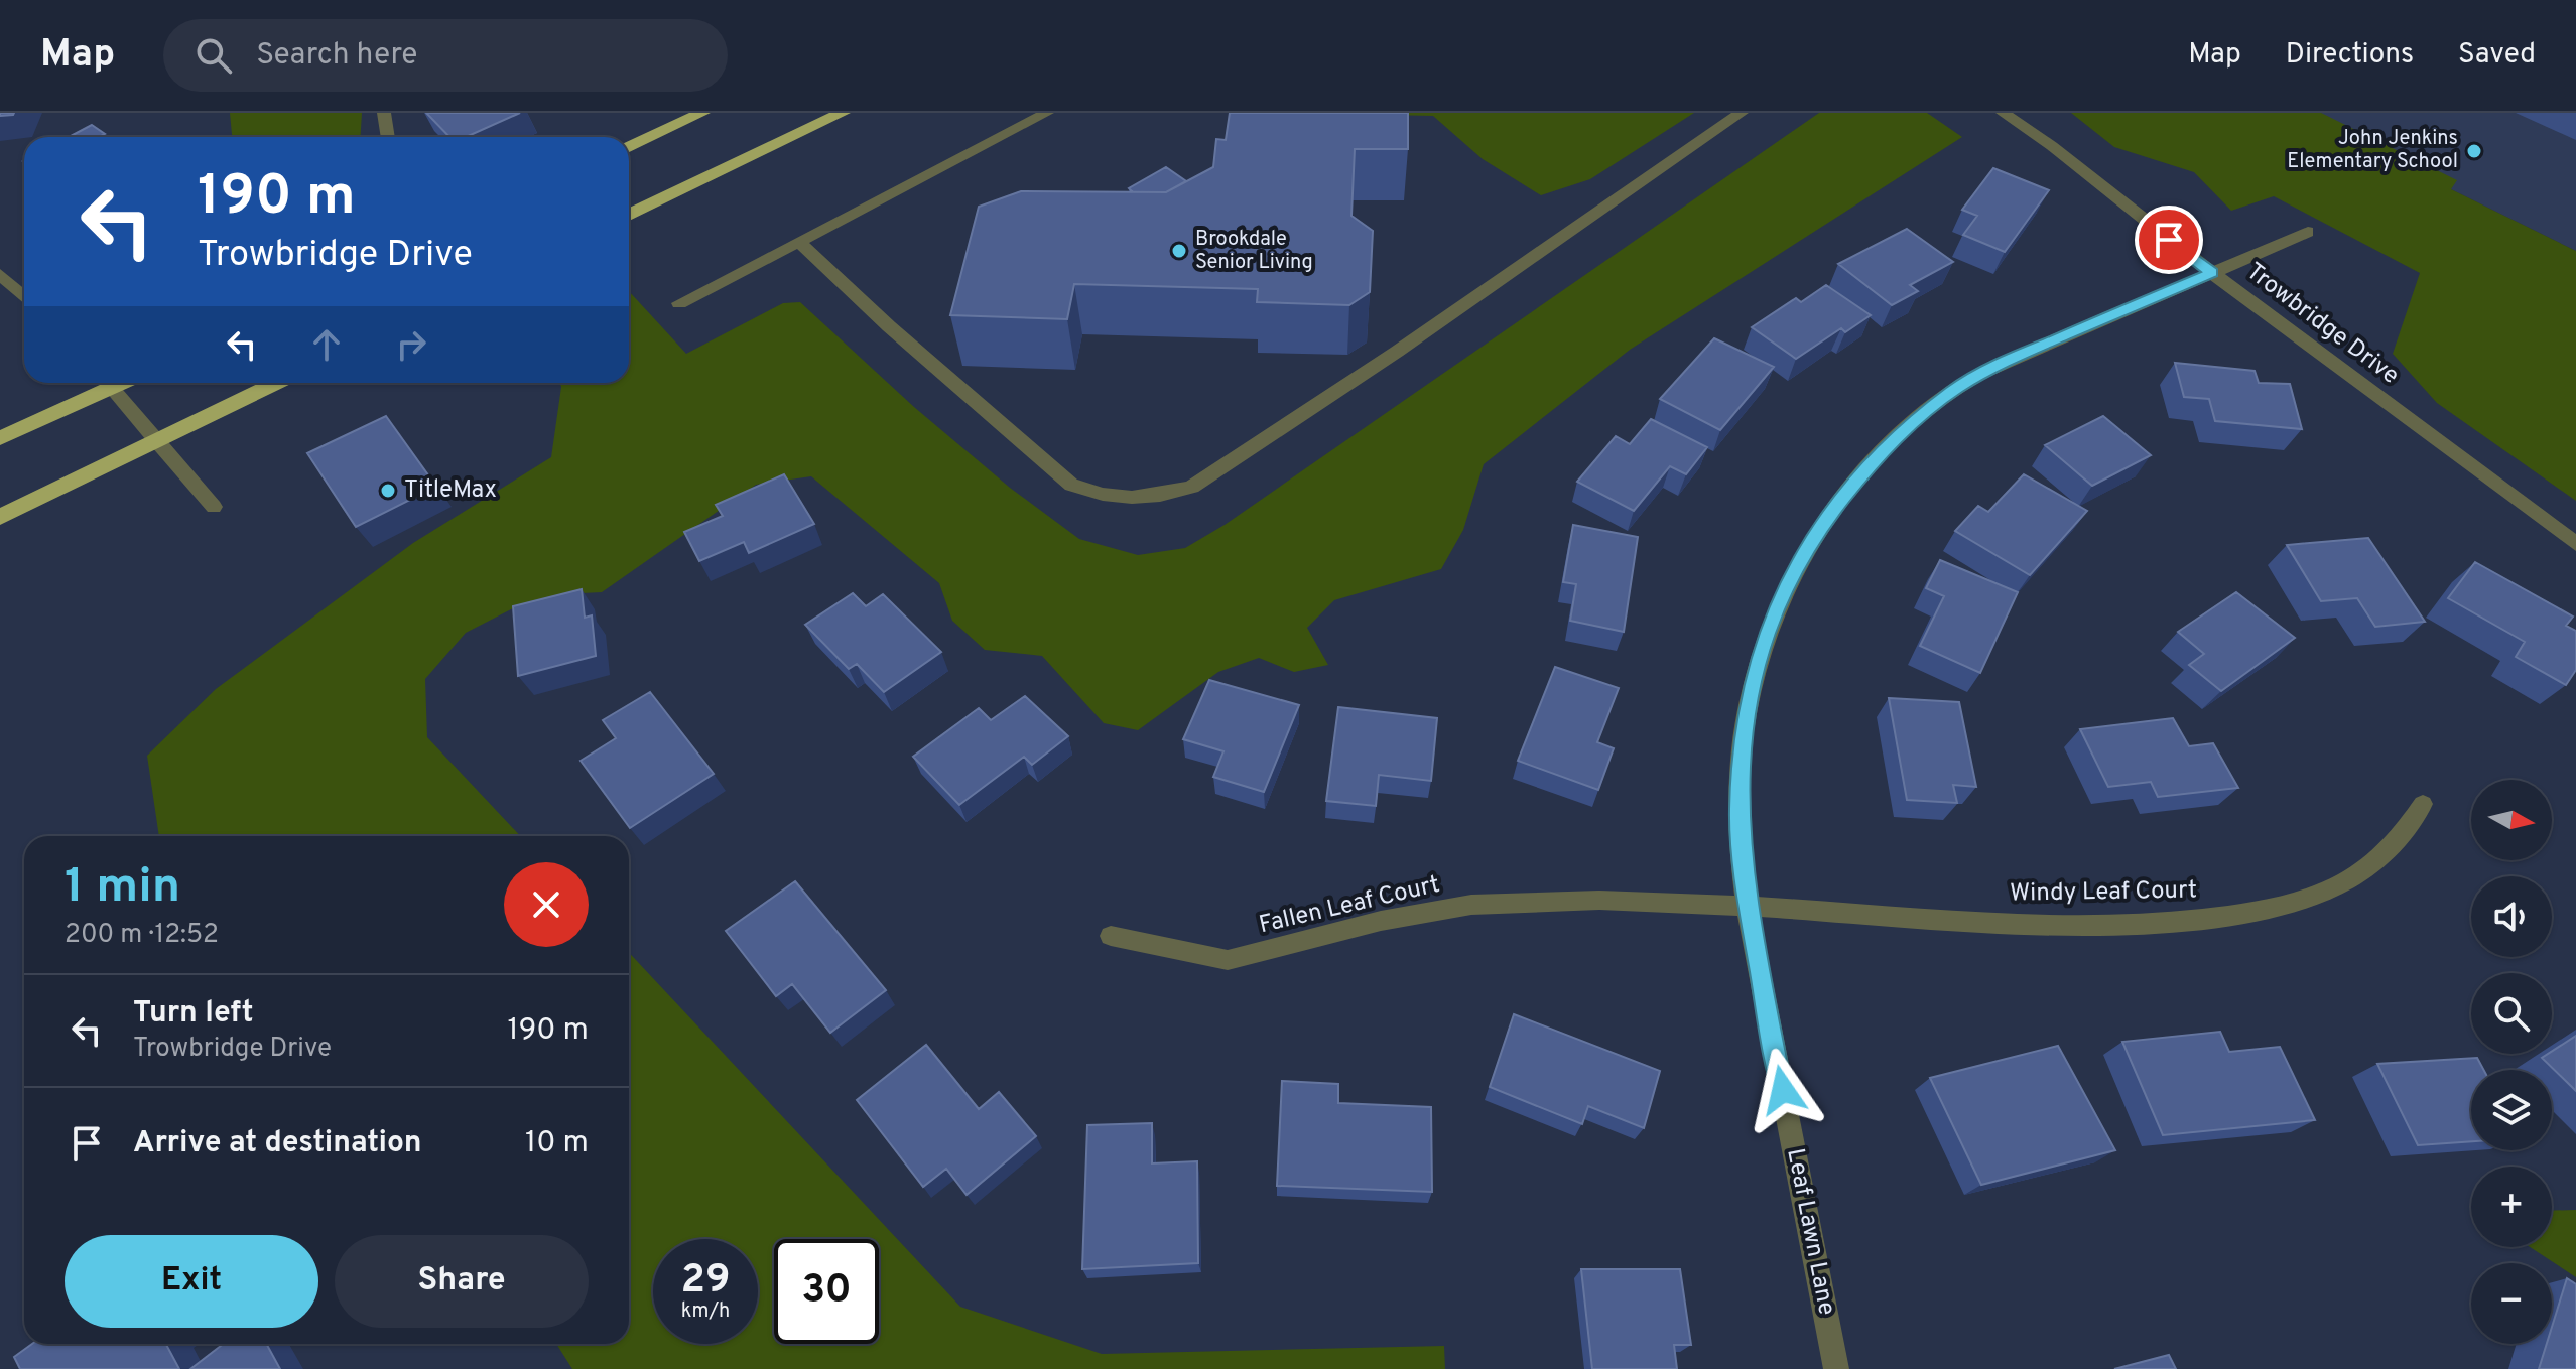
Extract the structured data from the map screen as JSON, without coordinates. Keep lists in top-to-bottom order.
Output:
{
  "streets": {
    "street": [
      "Trowbridge Drive",
      "Windy Leaf Court",
      "Fallen Leaf Court",
      "Leaf Lawn Lane"
    ]
  },
  "crossings": [
    ["Trowbridge Drive", "Leaf Lawn Lane"],
    ["Windy Leaf Court", "Fallen Leaf Court"],
    ["Windy Leaf Court", "Leaf Lawn Lane"],
    ["Fallen Leaf Court", "Leaf Lawn Lane"]
  ],
  "places": ["John Jenkins Elementary School", "Brookdale Senior Living", "TitleMax"],
  "north": "right",
  "page": {
    "header": "Map",
    "search": "Search here",
    "nav": ["Map", "Directions", "Saved"],
    "turn": ["190 m", "Trowbridge Drive"],
    "map_buttons": ["+", "−"],
    "heading": ["1 min", "200 m · 12:52"],
    "list": [
      {
        "name": "Turn left",
        "note": "Trowbridge Drive",
        "value": "190 m"
      },
      {
        "name": "Arrive at destination",
        "value": "10 m"
      }
    ],
    "buttons": ["Exit", "Share"],
    "speed": "29 km/h",
    "limit": "30"
  }
}
